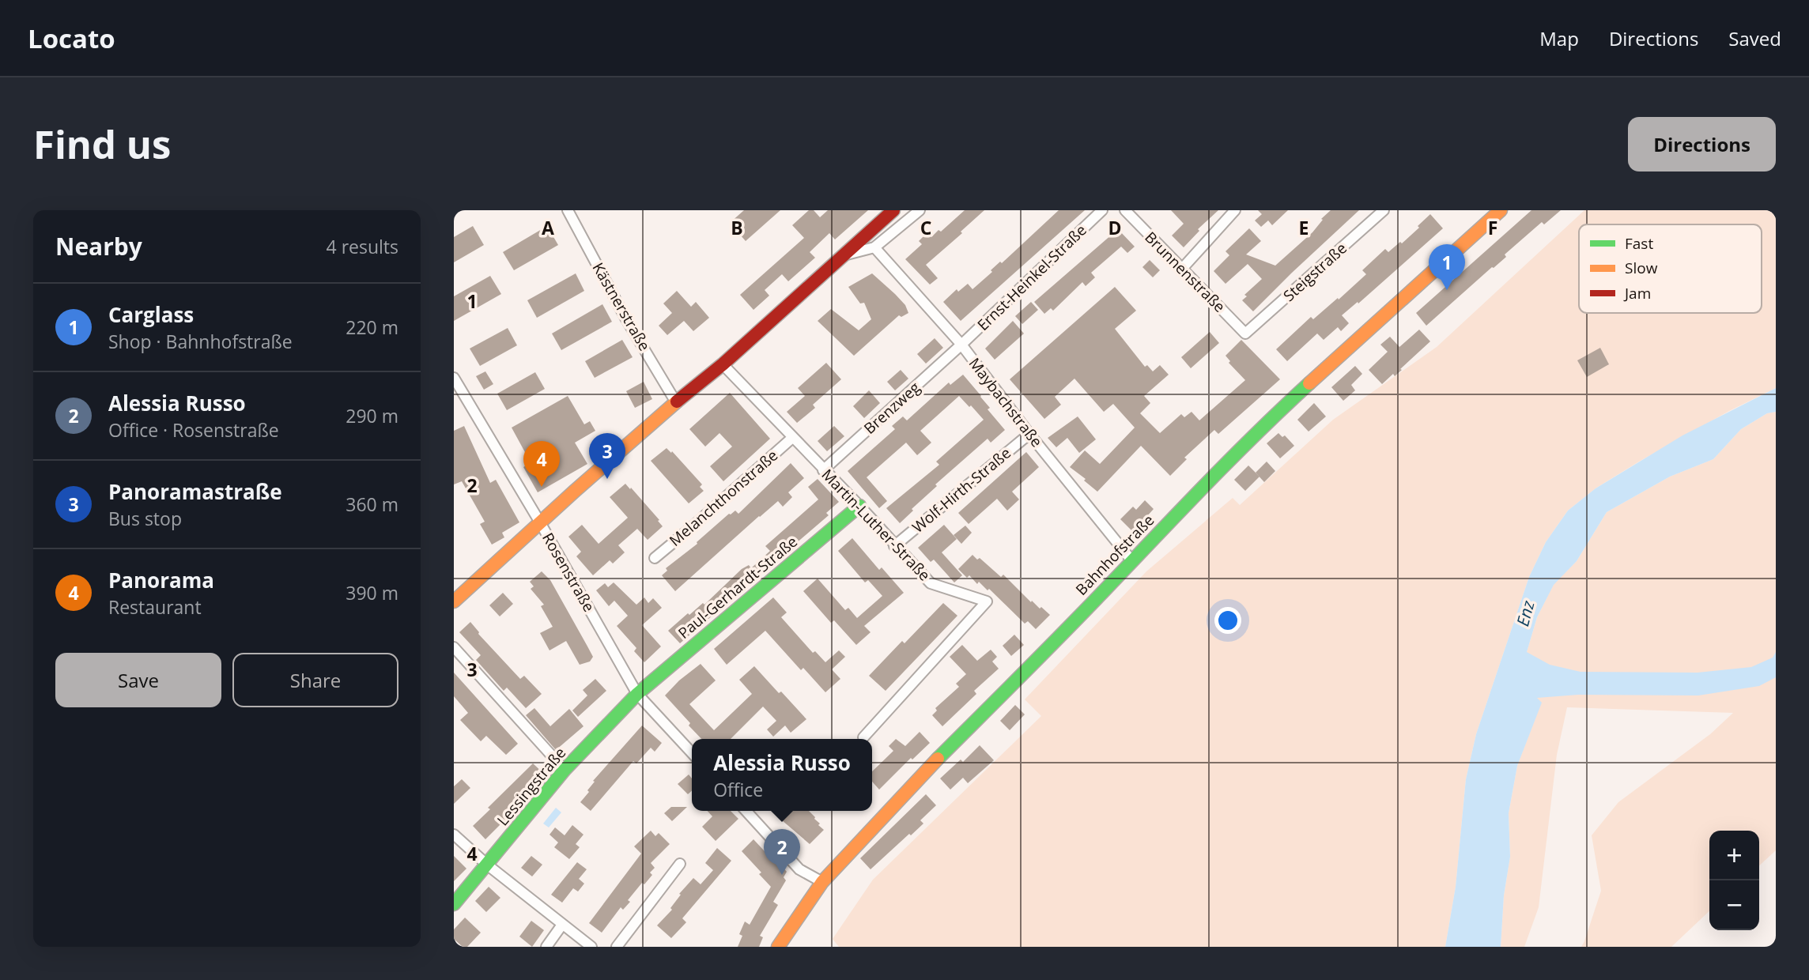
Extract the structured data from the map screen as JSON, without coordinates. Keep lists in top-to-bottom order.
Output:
{
  "streets": {
    "street": [
      "Brunnenstraße",
      "Steigstraße",
      "Ernst-Heinkel-Straße",
      "Kästnerstraße",
      "Maybachstraße",
      "Brenzweg",
      "Wolf-Hirth-Straße",
      "Melanchthonstraße",
      "Martin-Luther-Straße",
      "Bahnhofstraße",
      "Rosenstraße",
      "Paul-Gerhardt-Straße",
      "Lessingstraße"
    ]
  },
  "crossings": [
    ["Brunnenstraße", "Steigstraße"],
    ["Ernst-Heinkel-Straße", "Maybachstraße"],
    ["Ernst-Heinkel-Straße", "Brenzweg"],
    ["Maybachstraße", "Brenzweg"],
    ["Maybachstraße", "Wolf-Hirth-Straße"],
    ["Maybachstraße", "Bahnhofstraße"],
    ["Brenzweg", "Martin-Luther-Straße"],
    ["Wolf-Hirth-Straße", "Martin-Luther-Straße"],
    ["Melanchthonstraße", "Martin-Luther-Straße"],
    ["Martin-Luther-Straße", "Paul-Gerhardt-Straße"],
    ["Rosenstraße", "Paul-Gerhardt-Straße"],
    ["Rosenstraße", "Lessingstraße"],
    ["Paul-Gerhardt-Straße", "Lessingstraße"]
  ],
  "water": ["Enz"],
  "legend": ["Fast", "Slow", "Jam"],
  "page": {
    "header": "Locato",
    "nav": ["Map", "Directions", "Saved"],
    "buttons": [
      "Directions",
      ["Save", "Share"]
    ],
    "title": "Find us",
    "heading": ["Nearby", "4 results"],
    "pins": [
      "1",
      "3",
      "4",
      "2"
    ],
    "list": [
      {
        "mark": "1",
        "name": "Carglass",
        "note": "Shop · Bahnhofstraße",
        "value": "220 m"
      },
      {
        "mark": "2",
        "name": "Alessia Russo",
        "note": "Office · Rosenstraße",
        "value": "290 m"
      },
      {
        "mark": "3",
        "name": "Panoramastraße",
        "note": "Bus stop",
        "value": "360 m"
      },
      {
        "mark": "4",
        "name": "Panorama",
        "note": "Restaurant",
        "value": "390 m"
      }
    ],
    "popup": ["Alessia Russo", "Office"],
    "map_buttons": ["+", "−"]
  },
  "grid": {
    "columns": [
      "A",
      "B",
      "C",
      "D",
      "E",
      "F"
    ],
    "rows": [
      "1",
      "2",
      "3",
      "4"
    ]
  }
}
